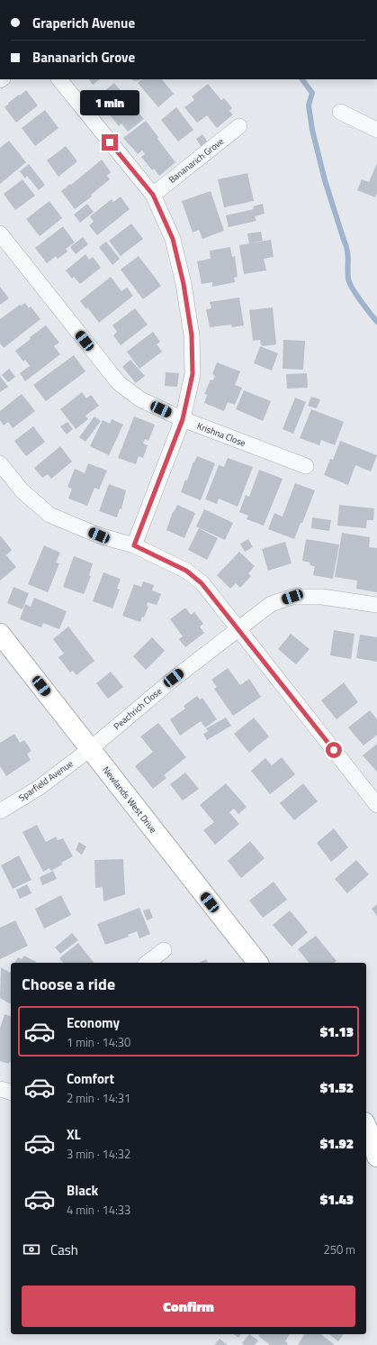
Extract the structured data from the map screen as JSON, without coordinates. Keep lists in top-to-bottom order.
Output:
{
  "streets": {
    "street": [
      "Bananarich Grove",
      "Krishna Close",
      "Peachrich Close",
      "Sparfield Avenue",
      "Newlands West Drive"
    ]
  },
  "crossings": [
    ["Peachrich Close", "Sparfield Avenue"],
    ["Peachrich Close", "Newlands West Drive"],
    ["Sparfield Avenue", "Newlands West Drive"]
  ],
  "page": {
    "banner": ["Graperich Avenue", "Bananarich Grove"],
    "bubble": "1 min",
    "heading": "Choose a ride",
    "list": [
      {
        "name": "Economy",
        "note": "1 min · 14:30",
        "value": "$1.13"
      },
      {
        "name": "Comfort",
        "note": "2 min · 14:31",
        "value": "$1.52"
      },
      {
        "name": "XL",
        "note": "3 min · 14:32",
        "value": "$1.92"
      },
      {
        "name": "Black",
        "note": "4 min · 14:33",
        "value": "$1.43"
      }
    ],
    "pay": ["Cash", "250 m"],
    "buttons": "Confirm"
  }
}
